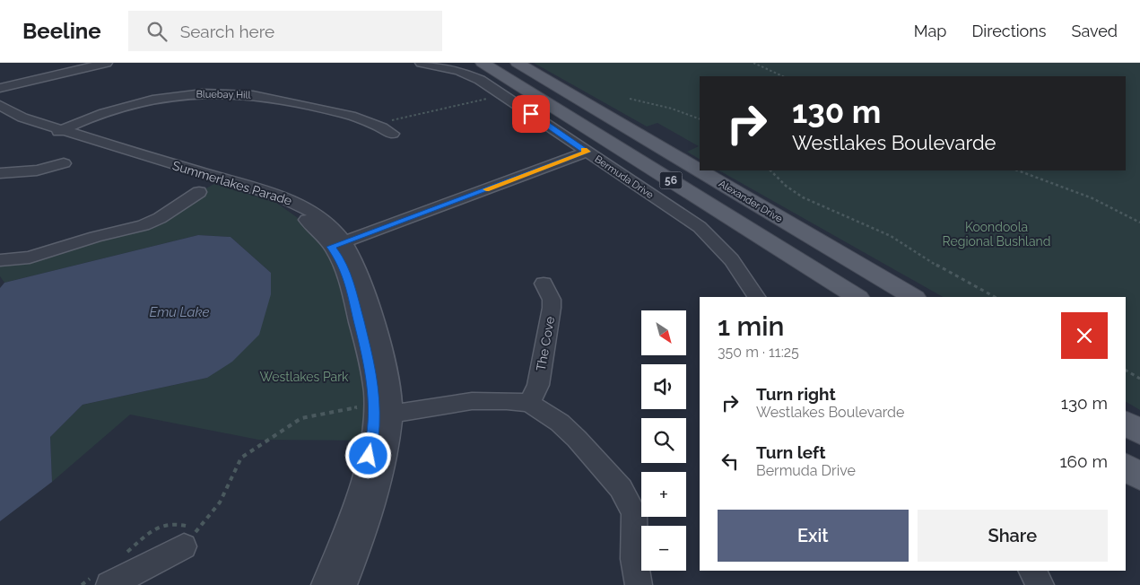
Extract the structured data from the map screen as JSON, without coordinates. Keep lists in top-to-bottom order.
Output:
{
  "streets": {
    "main road": ["56", "Alexander Drive"],
    "street": [
      "Bluebay Hill",
      "Bermuda Drive",
      "Summerlakes Parade",
      "The Cove"
    ]
  },
  "crossings": [
    ["Bluebay Hill", "Summerlakes Parade"]
  ],
  "water": ["Emu Lake"],
  "parks": ["Koondoola Regional Bushland", "Westlakes Park"],
  "north": "bottom right",
  "page": {
    "header": "Beeline",
    "search": "Search here",
    "nav": ["Map", "Directions", "Saved"],
    "turn": ["130 m", "Westlakes Boulevarde"],
    "heading": ["1 min", "350 m · 11:25"],
    "map_buttons": ["+", "−"],
    "list": [
      {
        "name": "Turn right",
        "note": "Westlakes Boulevarde",
        "value": "130 m"
      },
      {
        "name": "Turn left",
        "note": "Bermuda Drive",
        "value": "160 m"
      }
    ],
    "buttons": ["Exit", "Share"]
  }
}
